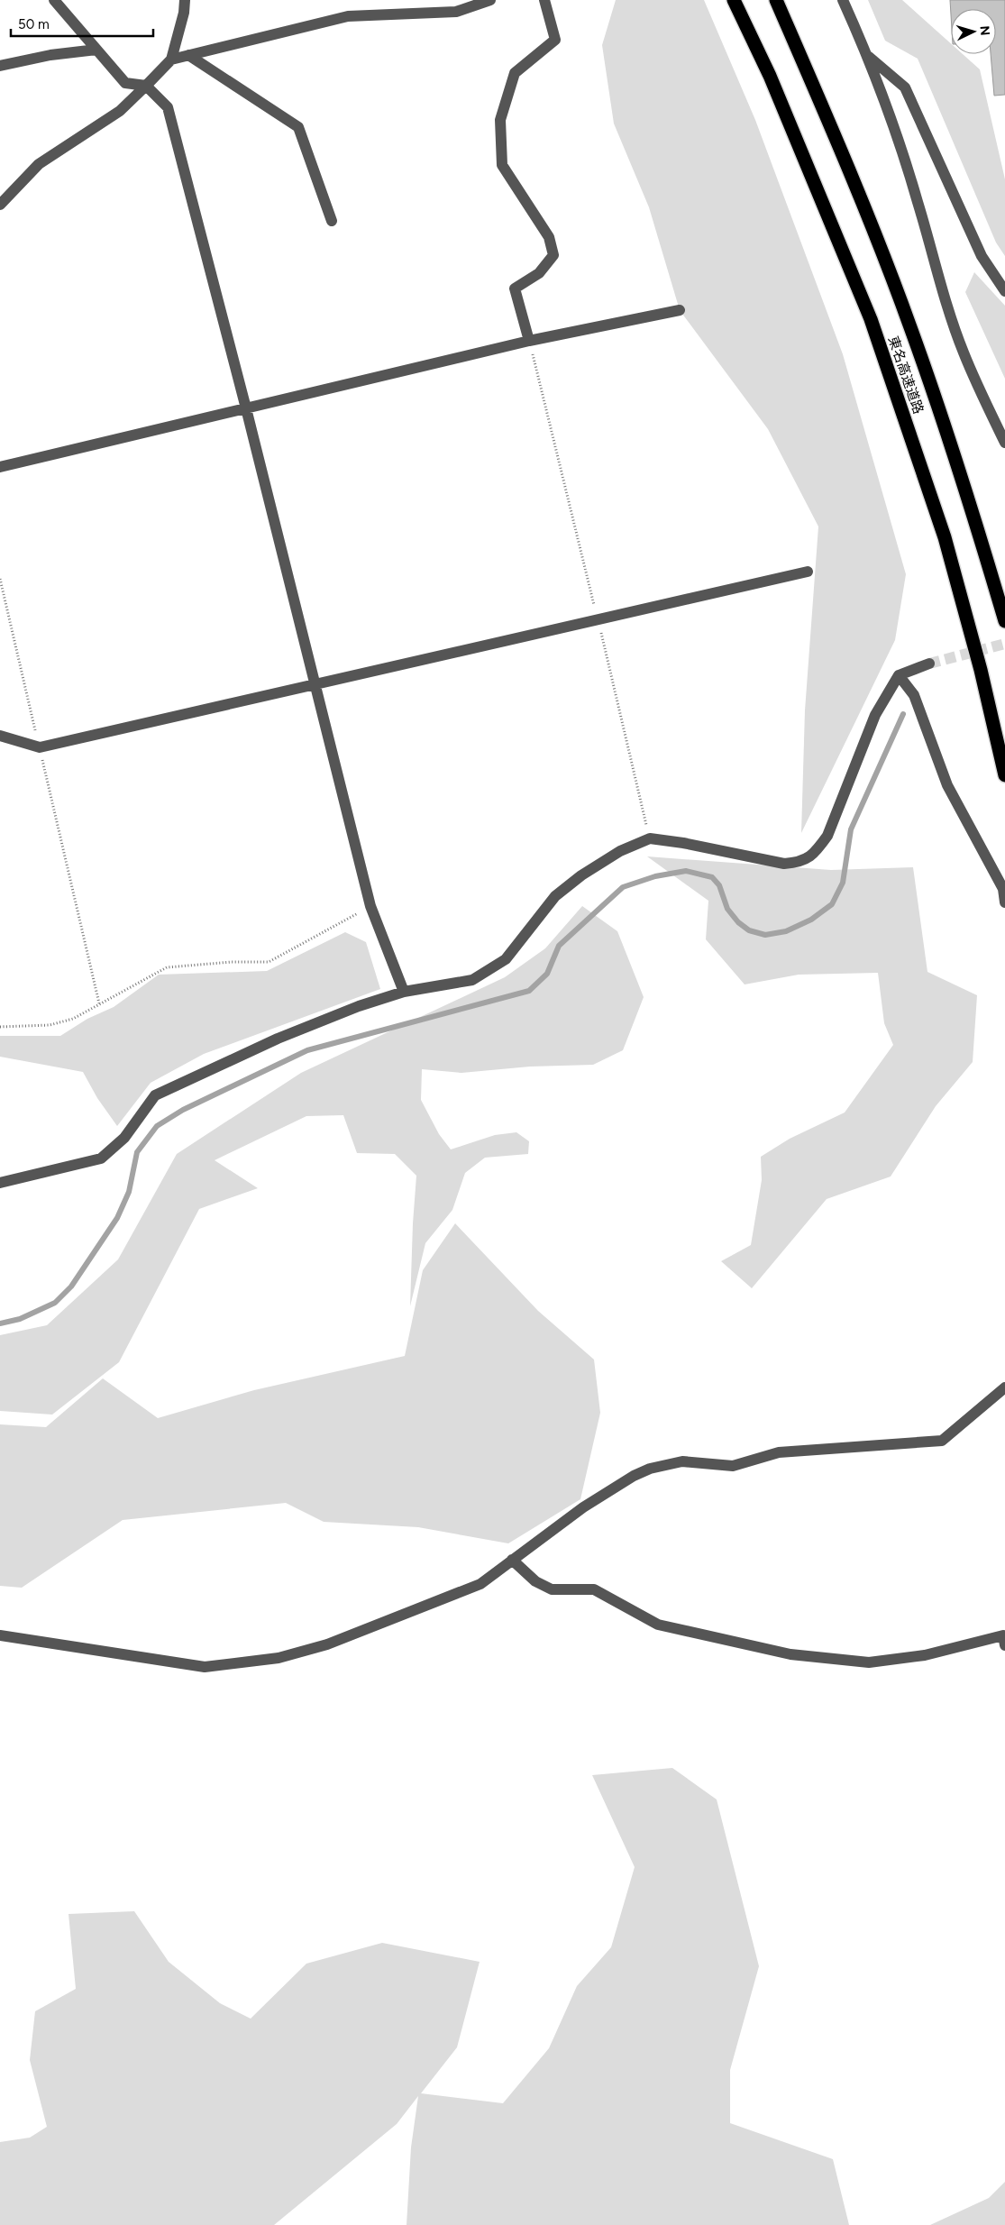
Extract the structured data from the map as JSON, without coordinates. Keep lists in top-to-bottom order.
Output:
{
  "streets": {
    "highway": ["東名高速道路"]
  },
  "scale_bar": "50 m",
  "north": "right"
}
